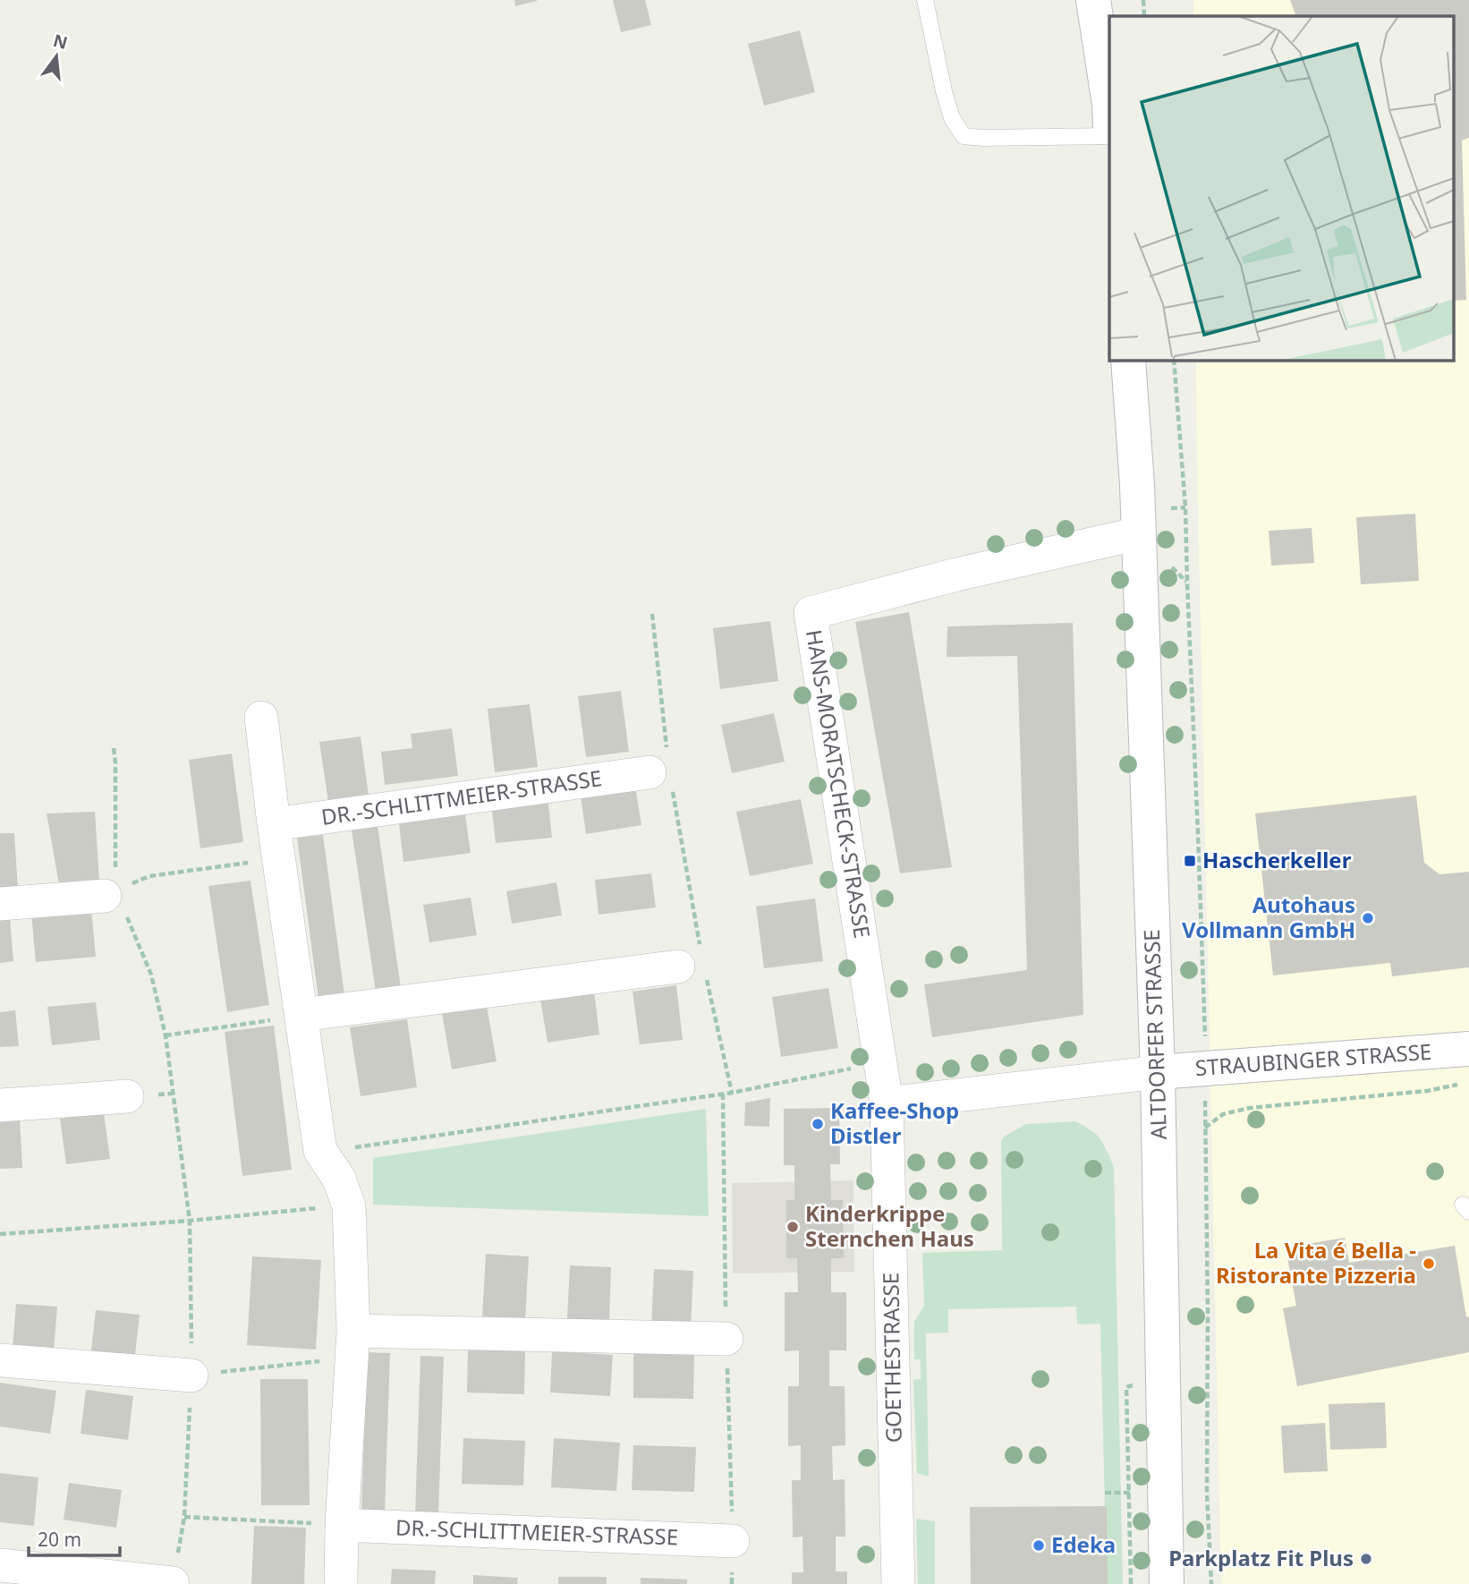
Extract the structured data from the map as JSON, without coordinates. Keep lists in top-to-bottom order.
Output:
{
  "streets": {
    "main road": ["ALTDORFER STRASSE", "STRAUBINGER STRASSE"],
    "street": ["HANS-MORATSCHECK-STRASSE", "DR.-SCHLITTMEIER-STRASSE", "GOETHESTRASSE"]
  },
  "crossings": [
    ["HANS-MORATSCHECK-STRASSE", "ALTDORFER STRASSE"],
    ["HANS-MORATSCHECK-STRASSE", "GOETHESTRASSE"],
    ["ALTDORFER STRASSE", "STRAUBINGER STRASSE"]
  ],
  "places": {
    "transit": ["Hascherkeller"],
    "other": [
      "Autohaus Vollmann GmbH",
      "Kaffee-Shop Distler",
      "Kinderkrippe Sternchen Haus",
      "La Vita é Bella - Ristorante Pizzeria",
      "Edeka",
      "Parkplatz Fit Plus"
    ]
  },
  "scale_bar": "20 m",
  "north": "top"
}
